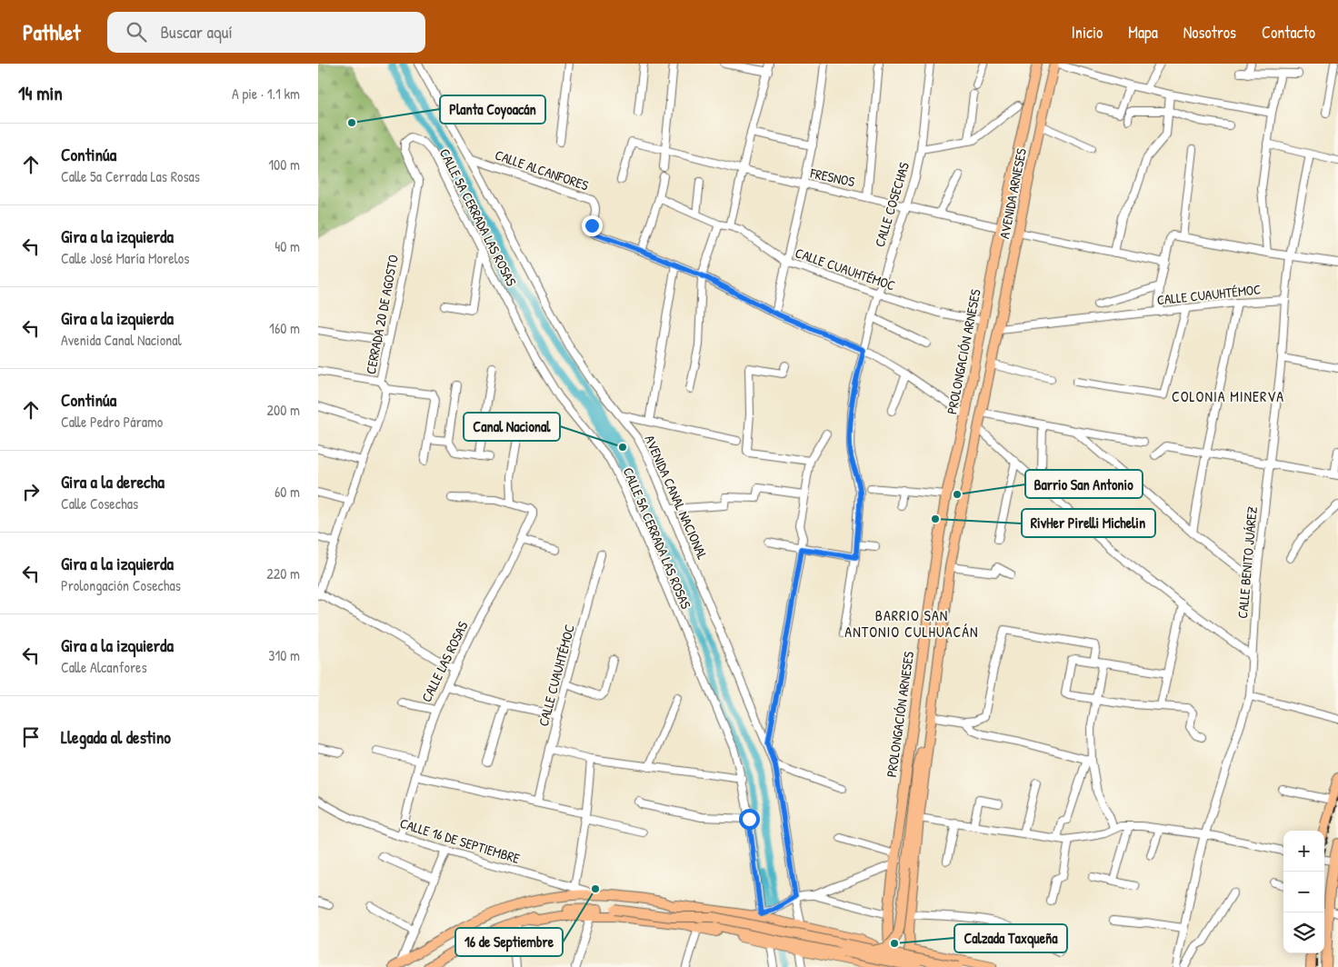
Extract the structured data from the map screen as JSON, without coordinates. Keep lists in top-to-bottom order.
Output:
{
  "streets": {
    "main road": ["AVENIDA ARNESES", "PROLONGACIÓN ARNESES"],
    "street": [
      "CALLE ALCANFORES",
      "FRESNOS",
      "CALLE COSECHAS",
      "CALLE 5A CERRADA LAS ROSAS",
      "CALLE CUAUHTÉMOC",
      "CERRADA 20 DE AGOSTO",
      "AVENIDA CANAL NACIONAL",
      "CALLE BENITO JUÁREZ",
      "CALLE LAS ROSAS",
      "CALLE 16 DE SEPTIEMBRE"
    ]
  },
  "crossings": [
    ["CALLE ALCANFORES", "CALLE COSECHAS"],
    ["CALLE ALCANFORES", "PROLONGACIÓN ARNESES"],
    ["CALLE ALCANFORES", "AVENIDA CANAL NACIONAL"],
    ["FRESNOS", "AVENIDA ARNESES"],
    ["FRESNOS", "CALLE COSECHAS"],
    ["FRESNOS", "PROLONGACIÓN ARNESES"],
    ["AVENIDA ARNESES", "CALLE CUAUHTÉMOC"],
    ["AVENIDA ARNESES", "PROLONGACIÓN ARNESES"],
    ["CALLE COSECHAS", "CALLE CUAUHTÉMOC"],
    ["CALLE 5A CERRADA LAS ROSAS", "CERRADA 20 DE AGOSTO"],
    ["CALLE CUAUHTÉMOC", "PROLONGACIÓN ARNESES"],
    ["CALLE CUAUHTÉMOC", "CALLE BENITO JUÁREZ"],
    ["CALLE LAS ROSAS", "CALLE 16 DE SEPTIEMBRE"]
  ],
  "districts": ["COLONIA MINERVA", "BARRIO SAN ANTONIO CULHUACÁN"],
  "places": [
    "Planta Coyoacán",
    "Canal Nacional",
    "Barrio San Antonio",
    "RivHer Pirelli Michelin",
    "16 de Septiembre",
    "Calzada Taxqueña"
  ],
  "page": {
    "header": "Pathlet",
    "search": "Buscar aquí",
    "nav": [
      "Inicio",
      "Mapa",
      "Nosotros",
      "Contacto"
    ],
    "heading": ["14 min", "A pie · 1.1 km"],
    "list": [
      ["Continúa", "Calle 5a Cerrada Las Rosas", "100 m"],
      ["Gira a la izquierda", "Calle José María Morelos", "40 m"],
      ["Gira a la izquierda", "Avenida Canal Nacional", "160 m"],
      ["Continúa", "Calle Pedro Páramo", "200 m"],
      ["Gira a la derecha", "Calle Cosechas", "60 m"],
      ["Gira a la izquierda", "Prolongación Cosechas", "220 m"],
      ["Gira a la izquierda", "Calle Alcanfores", "310 m"],
      "Llegada al destino"
    ],
    "map_buttons": ["+", "−"]
  }
}
